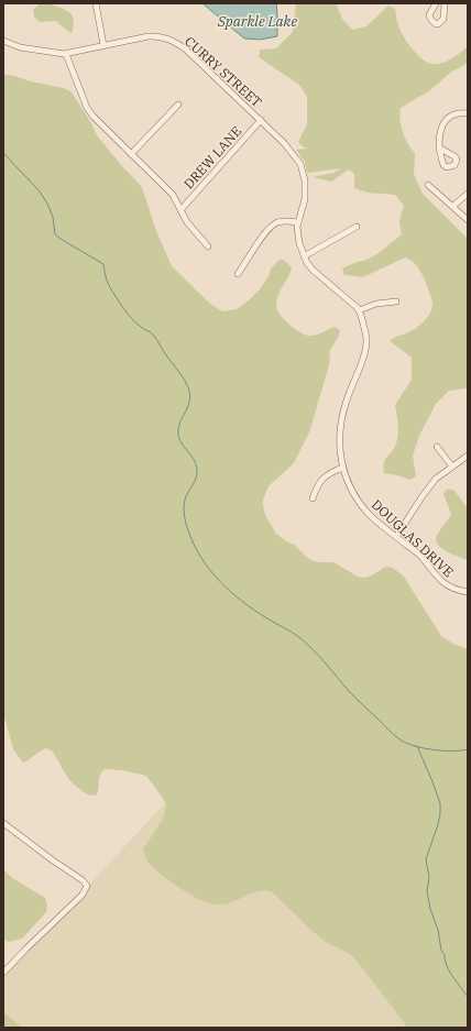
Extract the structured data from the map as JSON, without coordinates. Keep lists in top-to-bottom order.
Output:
{
  "streets": {
    "street": ["CURRY STREET", "DREW LANE", "DOUGLAS DRIVE"]
  },
  "crossings": [
    ["CURRY STREET", "DREW LANE"]
  ],
  "water": ["Sparkle Lake"]
}
